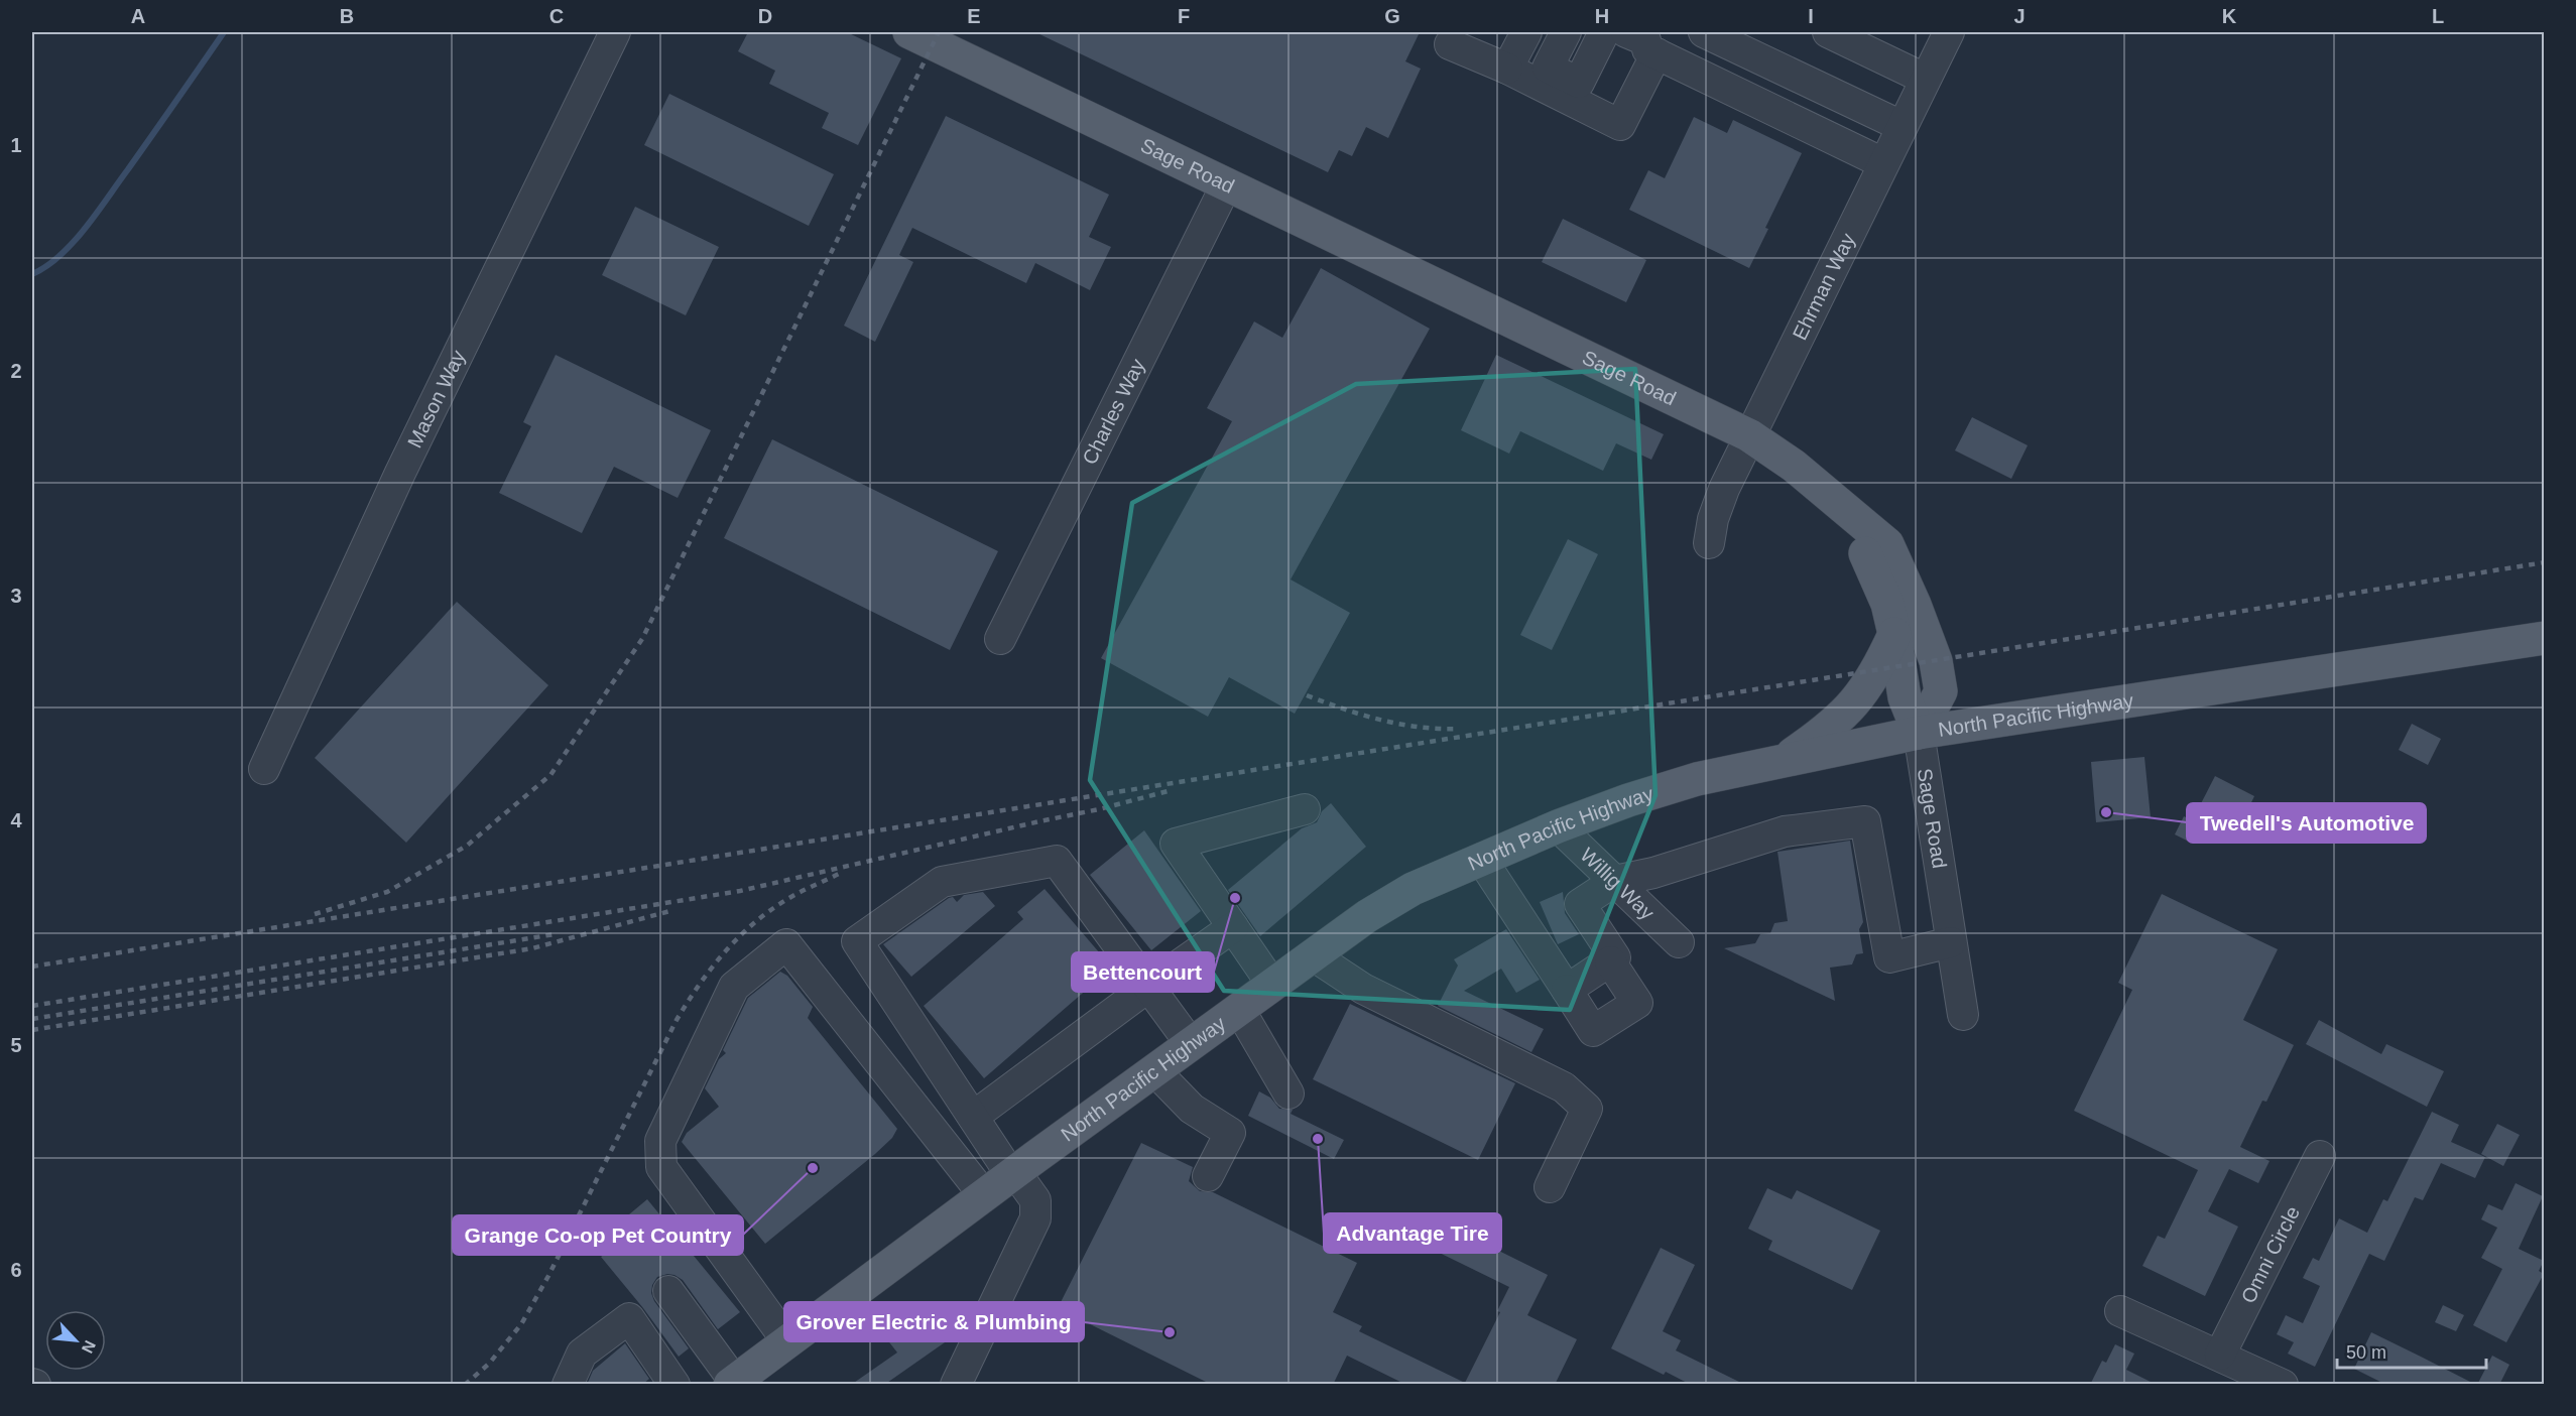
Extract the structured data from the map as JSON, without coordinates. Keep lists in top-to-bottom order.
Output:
{
  "streets": {
    "main road": ["Sage Road", "North Pacific Highway"],
    "street": [
      "Ehrman Way",
      "Mason Way",
      "Charles Way",
      "Willig Way",
      "Omni Circle"
    ]
  },
  "crossings": [
    ["Sage Road", "Ehrman Way"],
    ["Sage Road", "Charles Way"],
    ["Sage Road", "North Pacific Highway"],
    ["North Pacific Highway", "Willig Way"]
  ],
  "places": [
    "Twedell's Automotive",
    "Bettencourt",
    "Advantage Tire",
    "Grange Co-op Pet Country",
    "Grover Electric & Plumbing"
  ],
  "scale_bar": "50 m",
  "north": "bottom right",
  "grid": {
    "columns": [
      "A",
      "B",
      "C",
      "D",
      "E",
      "F",
      "G",
      "H",
      "I",
      "J",
      "K",
      "L"
    ],
    "rows": [
      "1",
      "2",
      "3",
      "4",
      "5",
      "6"
    ]
  }
}
